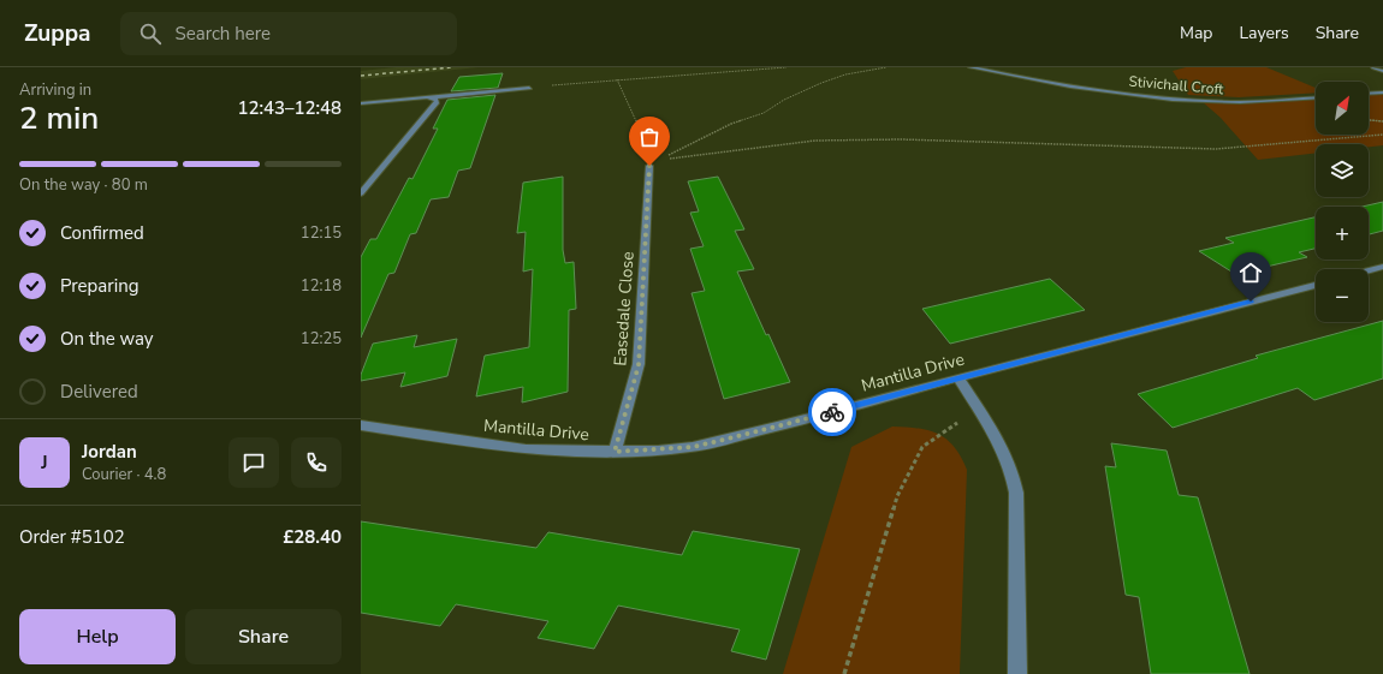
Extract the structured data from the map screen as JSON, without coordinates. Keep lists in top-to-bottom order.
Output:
{
  "streets": {
    "street": ["Stivichall Croft", "Easedale Close", "Mantilla Drive"]
  },
  "crossings": [
    ["Easedale Close", "Mantilla Drive"]
  ],
  "north": "top right",
  "page": {
    "header": "Zuppa",
    "search": "Search here",
    "nav": ["Map", "Layers", "Share"],
    "heading": ["2 min", "Arriving in", "12:43–12:48"],
    "panel": [
      "Jordan",
      "Courier · 4.8",
      "Order #5102",
      "£28.40"
    ],
    "map_buttons": ["+", "−"],
    "bar": "On the way · 80 m",
    "list": [
      ["Confirmed", "12:15"],
      ["Preparing", "12:18"],
      ["On the way", "12:25"],
      "Delivered"
    ],
    "round": "J",
    "buttons": ["Help", "Share"]
  }
}
